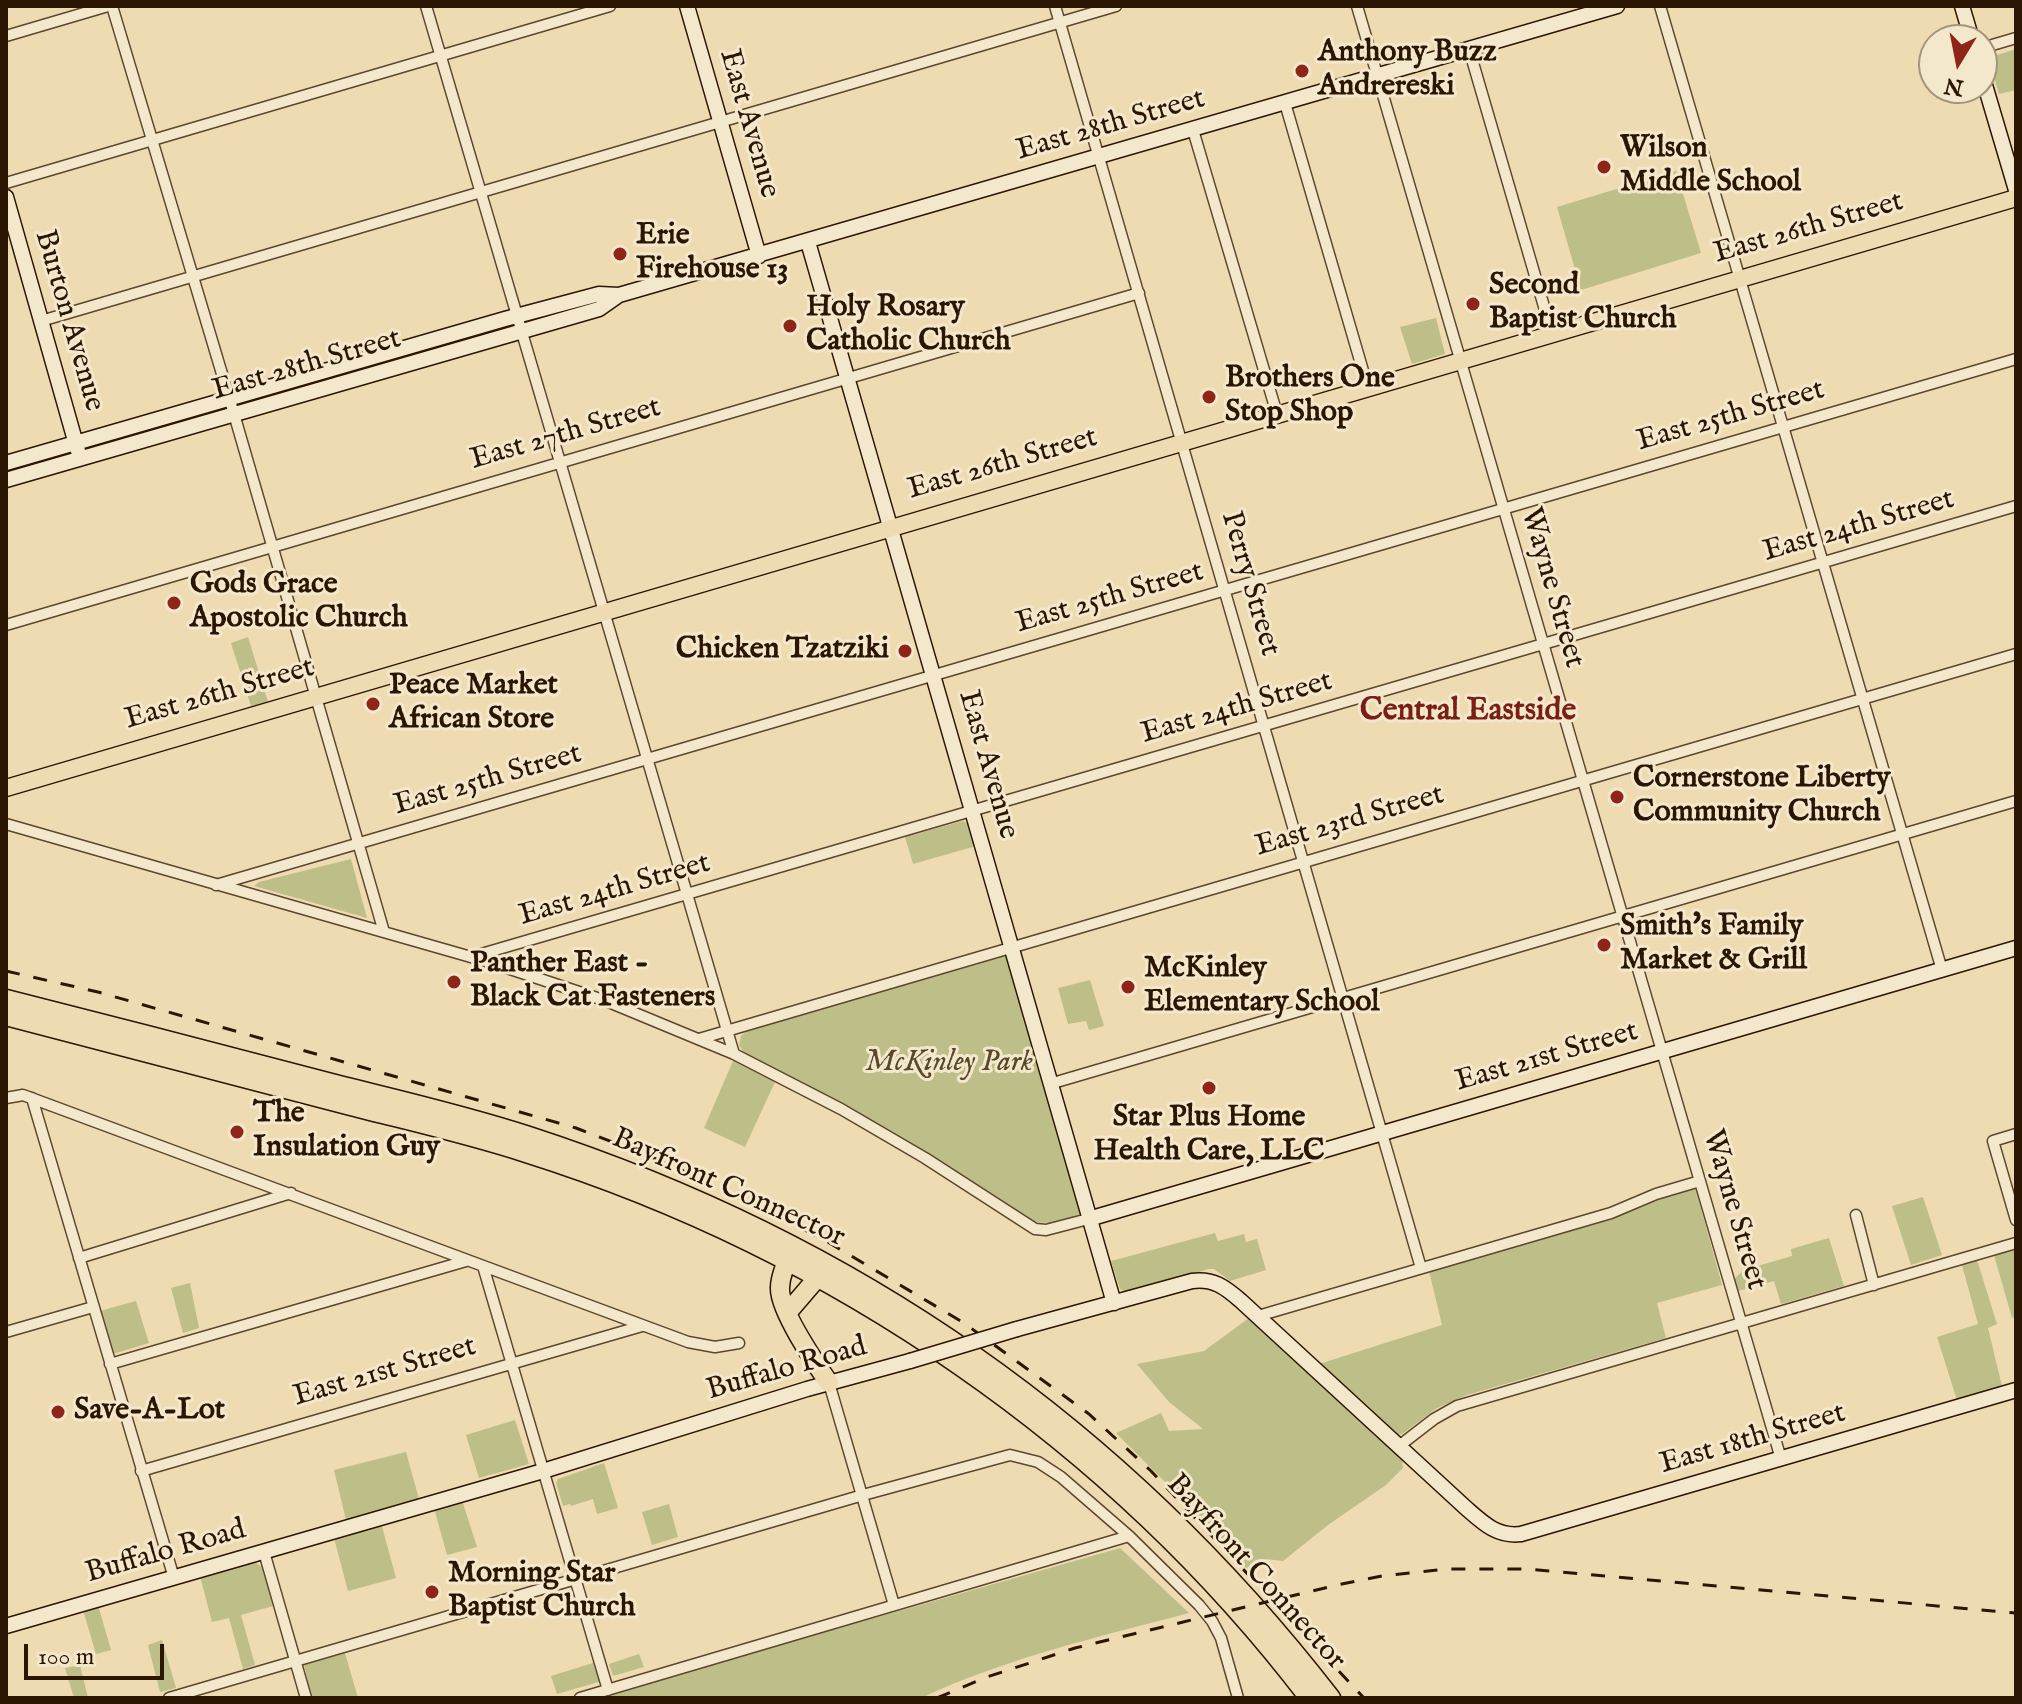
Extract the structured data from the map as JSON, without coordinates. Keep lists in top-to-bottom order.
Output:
{
  "streets": {
    "highway": ["Bayfront Connector"],
    "main road": ["East 26th Street"],
    "street": [
      "East Avenue",
      "East 28th Street",
      "Burton Avenue",
      "East 25th Street",
      "East 27th Street",
      "East 24th Street",
      "Perry Street",
      "Wayne Street",
      "East 23rd Street",
      "East 21st Street",
      "Buffalo Road",
      "East 18th Street"
    ]
  },
  "crossings": [
    ["East Avenue", "East 28th Street"],
    ["East Avenue", "East 26th Street"],
    ["East Avenue", "East 25th Street"],
    ["East Avenue", "East 27th Street"],
    ["East Avenue", "East 24th Street"],
    ["East Avenue", "East 23rd Street"],
    ["East Avenue", "East 21st Street"],
    ["East Avenue", "Buffalo Road"],
    ["East 28th Street", "Burton Avenue"],
    ["East 28th Street", "Perry Street"],
    ["East 28th Street", "Wayne Street"],
    ["East 26th Street", "Perry Street"],
    ["East 26th Street", "Wayne Street"],
    ["East 25th Street", "Perry Street"],
    ["East 25th Street", "Wayne Street"],
    ["East 27th Street", "Perry Street"],
    ["East 24th Street", "Perry Street"],
    ["East 24th Street", "Wayne Street"],
    ["Perry Street", "East 23rd Street"],
    ["Perry Street", "East 21st Street"],
    ["Wayne Street", "East 23rd Street"],
    ["Wayne Street", "East 21st Street"],
    ["Wayne Street", "East 18th Street"],
    ["Buffalo Road", "East 18th Street"]
  ],
  "districts": ["Central Eastside"],
  "parks": ["McKinley Park"],
  "places": [
    "Anthony Buzz Andrereski",
    "Wilson Middle School",
    "Erie Firehouse 13",
    "Second Baptist Church",
    "Holy Rosary Catholic Church",
    "Brothers One Stop Shop",
    "Gods Grace Apostolic Church",
    "Chicken Tzatziki",
    "Peace Market African Store",
    "Cornerstone Liberty Community Church",
    "Smith's Family Market & Grill",
    "Panther East - Black Cat Fasteners",
    "McKinley Elementary School",
    "Star Plus Home Health Care, LLC",
    "The Insulation Guy",
    "Save-A-Lot",
    "Morning Star Baptist Church"
  ],
  "scale_bar": "100 m",
  "north": "bottom"
}
